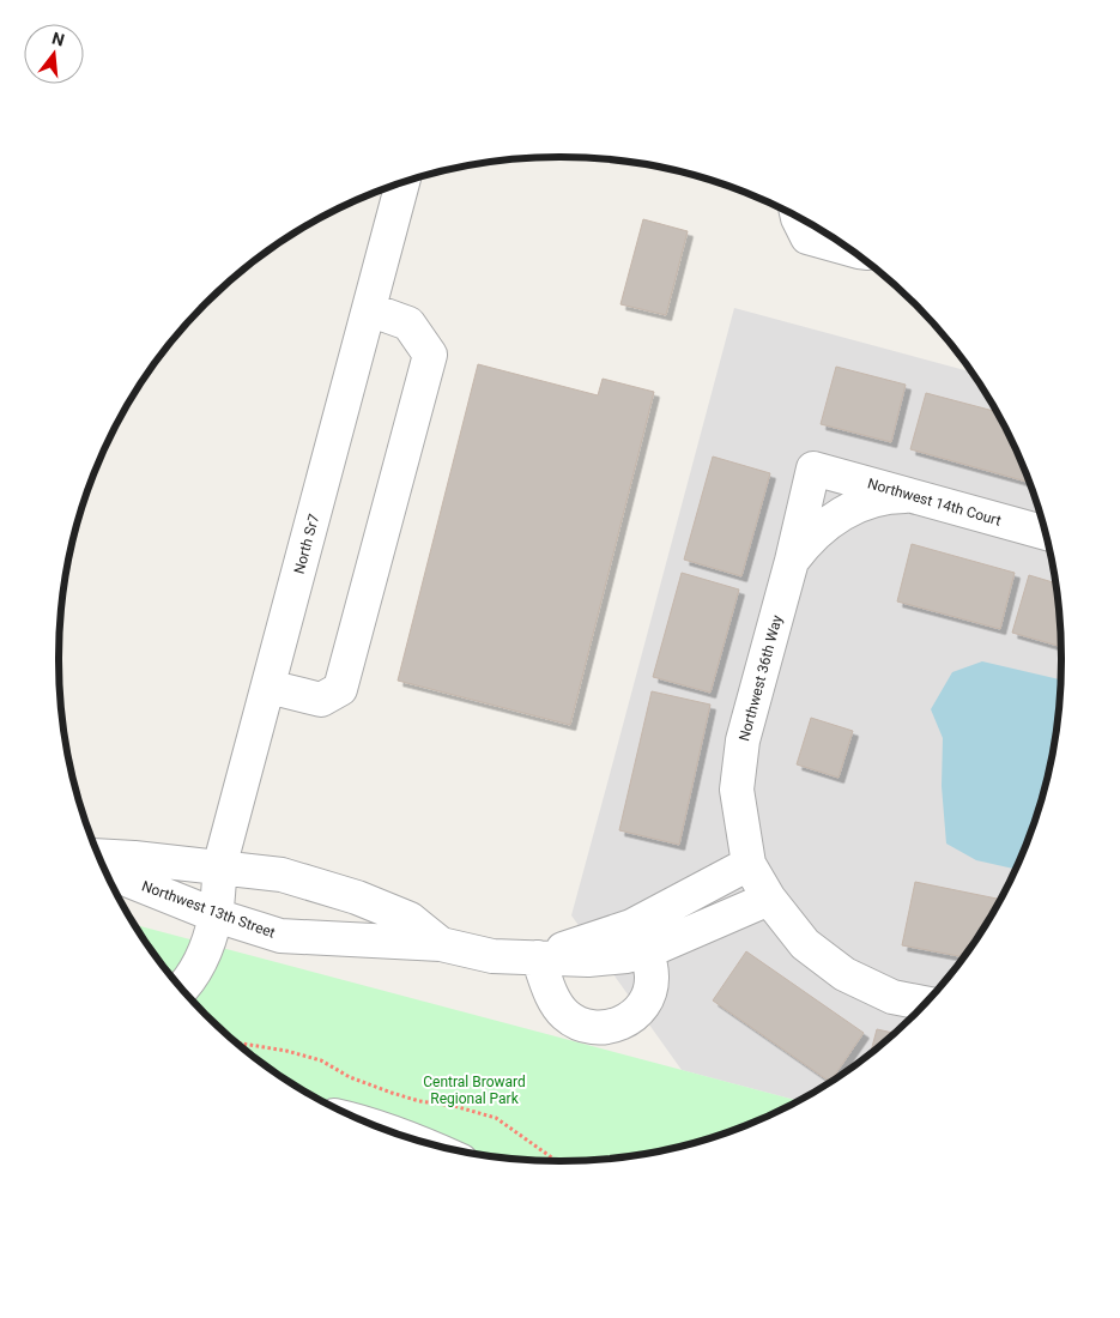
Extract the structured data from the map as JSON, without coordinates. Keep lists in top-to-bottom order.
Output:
{
  "streets": {
    "street": [
      "Northwest 14th Court",
      "North Sr7",
      "Northwest 36th Way",
      "Northwest 13th Street"
    ]
  },
  "crossings": [
    ["Northwest 14th Court", "Northwest 36th Way"],
    ["North Sr7", "Northwest 13th Street"],
    ["Northwest 36th Way", "Northwest 13th Street"]
  ],
  "parks": ["Central Broward Regional Park"],
  "north": "top"
}
